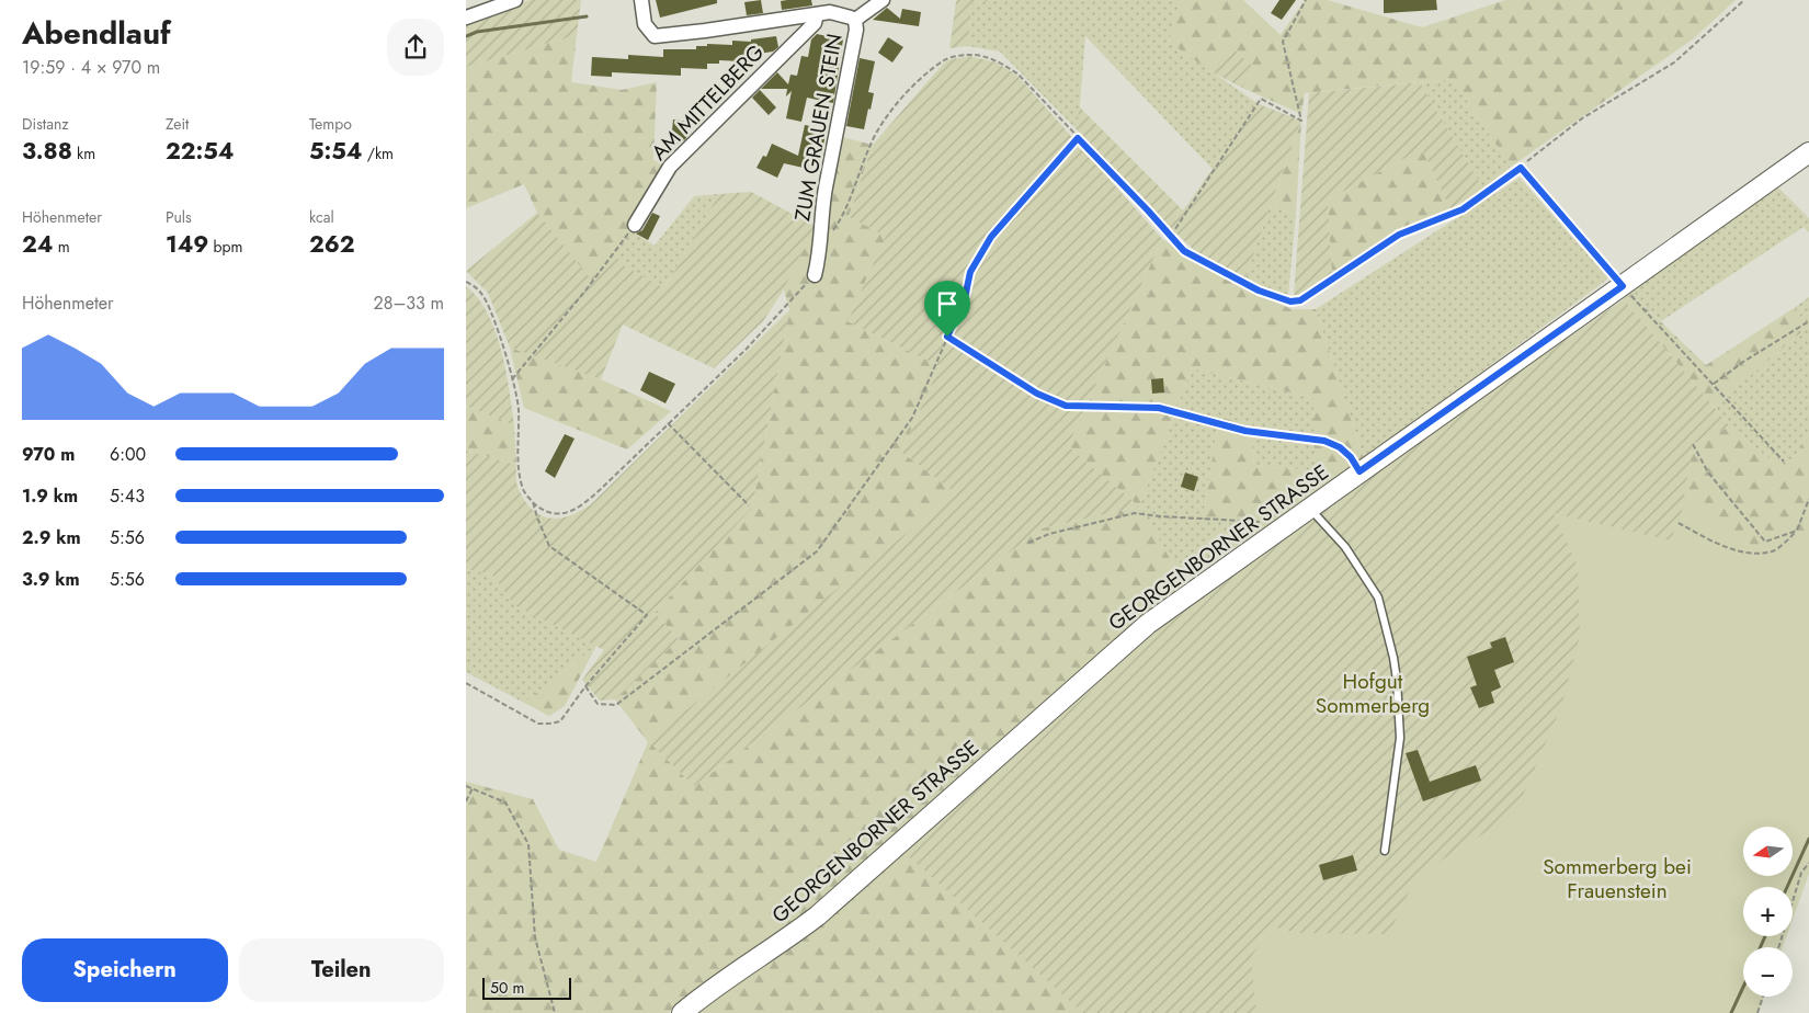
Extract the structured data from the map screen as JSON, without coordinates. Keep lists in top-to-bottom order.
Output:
{
  "streets": {
    "main road": ["GEORGENBORNER STRASSE"],
    "street": ["AM MITTELBERG", "ZUM GRAUEN STEIN"]
  },
  "crossings": [
    ["AM MITTELBERG", "ZUM GRAUEN STEIN"]
  ],
  "parks": ["Hofgut Sommerberg", "Sommerberg bei Frauenstein"],
  "scale_bar": "50 m",
  "north": "left",
  "page": {
    "heading": ["Abendlauf", "19:59 · 4 × 970 m"],
    "stats": [
      ["Distanz", "3.88 km"],
      ["Zeit", "22:54"],
      ["Tempo", "5:54 /km"],
      ["Höhenmeter", "24 m"],
      ["Puls", "149 bpm"],
      ["kcal", "262"]
    ],
    "chart": ["Höhenmeter", "28–33 m"],
    "list": [
      {
        "name": "970 m",
        "note": "6:00"
      },
      {
        "name": "1.9 km",
        "note": "5:43"
      },
      {
        "name": "2.9 km",
        "note": "5:56"
      },
      {
        "name": "3.9 km",
        "note": "5:56"
      }
    ],
    "map_buttons": ["+", "−"],
    "buttons": ["Speichern", "Teilen"],
    "scale": "50 m"
  }
}
